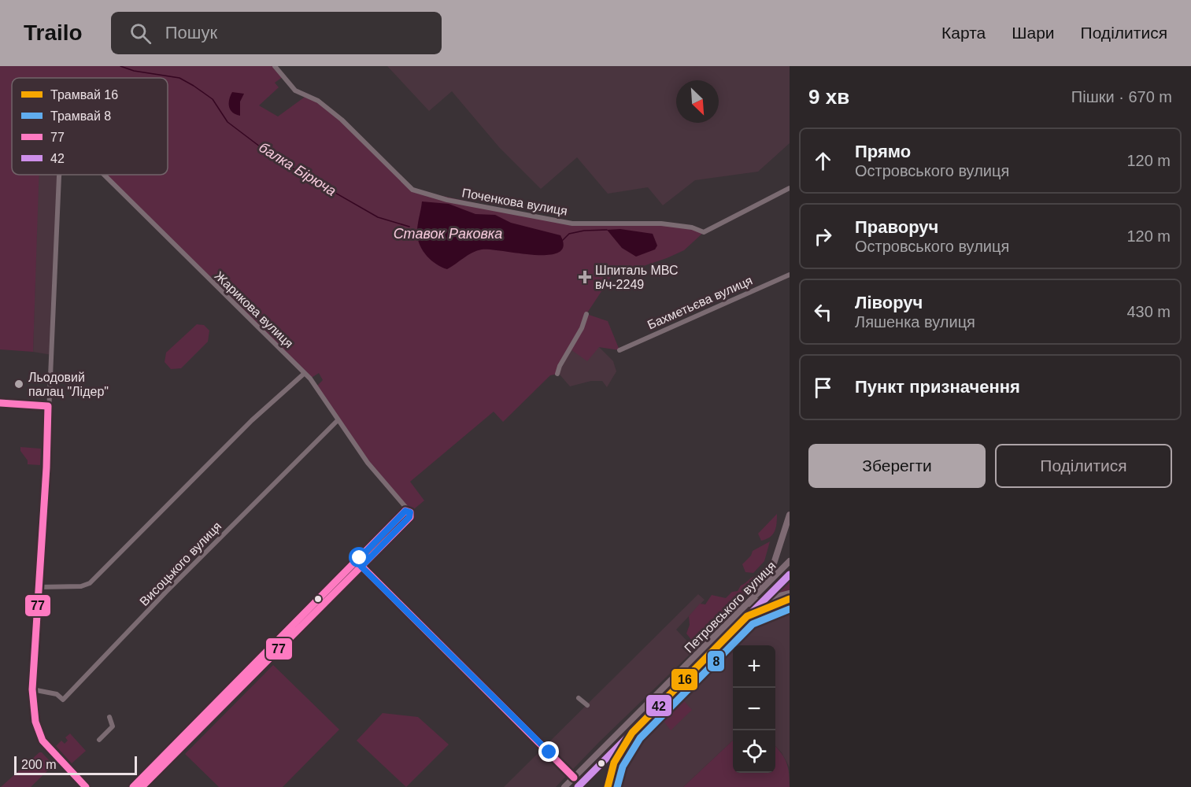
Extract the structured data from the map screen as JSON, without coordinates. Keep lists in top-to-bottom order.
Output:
{
  "streets": {
    "main road": ["Петровського вулиця"],
    "street": [
      "Поченкова вулиця",
      "Бахметьєва вулиця",
      "Жарикова вулиця",
      "Висоцького вулиця"
    ]
  },
  "crossings": [
    ["Жарикова вулиця", "Висоцького вулиця"]
  ],
  "water": ["балка Бірюча", "Ставок Раковка"],
  "places": {
    "health": ["Шпиталь МВС в/ч-2249"],
    "other": ["Льодовий палац \"Лідер\""]
  },
  "lines": [
    "transit line 77",
    "transit line 42",
    "tram line 16",
    "tram line 8"
  ],
  "legend": [
    "Трамвай 16",
    "Трамвай 8",
    "77",
    "42"
  ],
  "scale_bar": "200 m",
  "north": "bottom right",
  "page": {
    "header": "Trailo",
    "search": "Пошук",
    "nav": ["Карта", "Шари", "Поділитися"],
    "heading": ["9 хв", "Пішки · 670 m"],
    "list": [
      ["Прямо", "Островського вулиця", "120 m"],
      ["Праворуч", "Островського вулиця", "120 m"],
      ["Ліворуч", "Ляшенка вулиця", "430 m"],
      "Пункт призначення"
    ],
    "buttons": ["Зберегти", "Поділитися"],
    "map_buttons": ["+", "−"],
    "scale": "200 m"
  }
}
